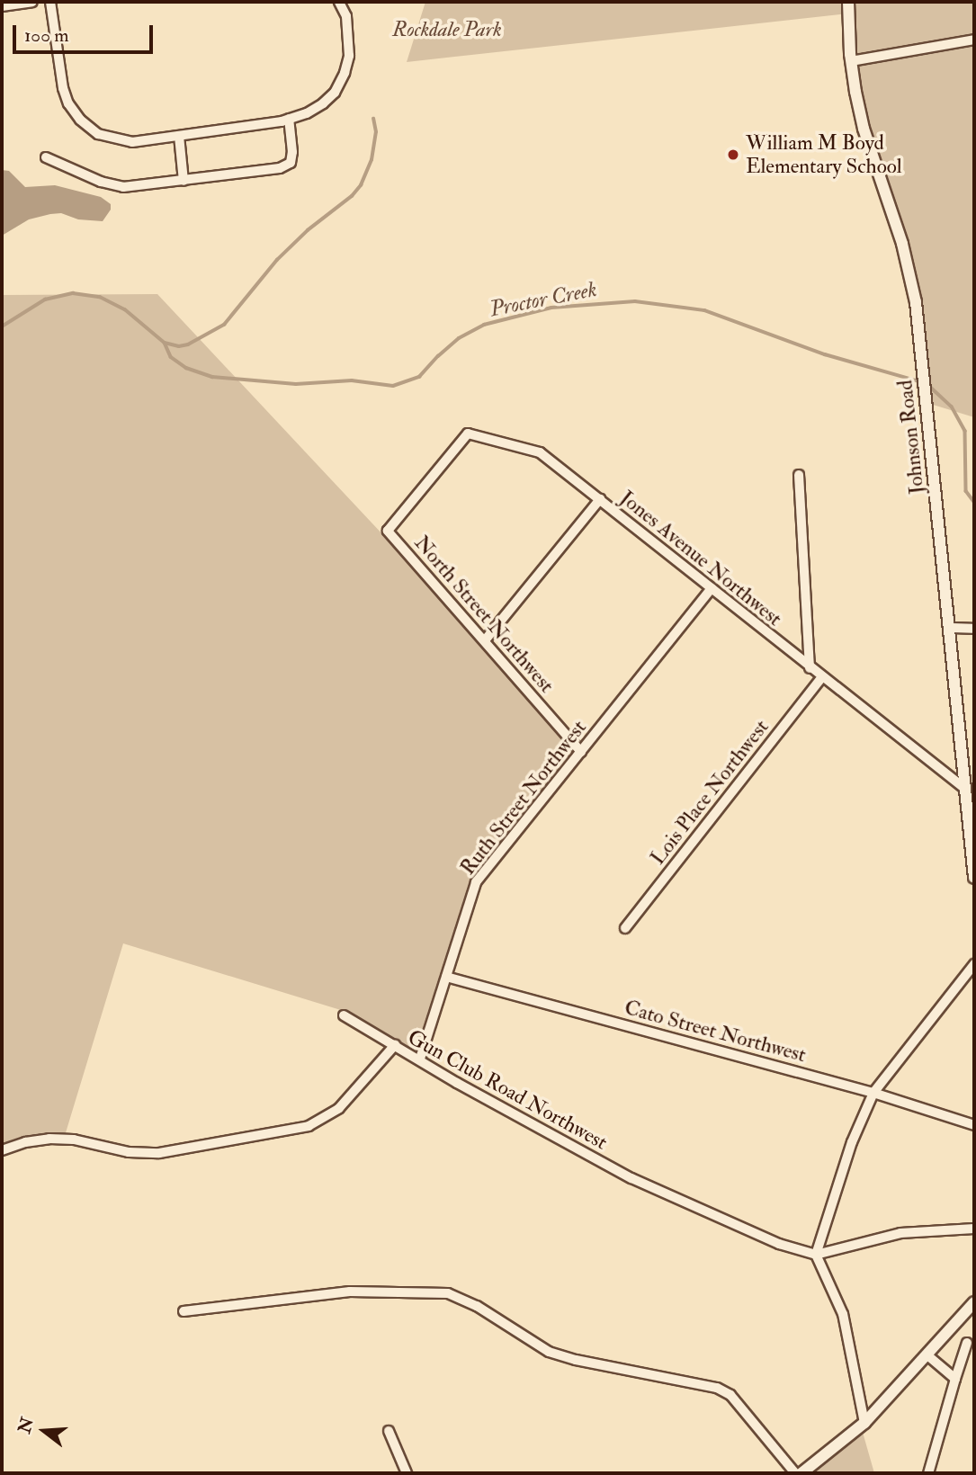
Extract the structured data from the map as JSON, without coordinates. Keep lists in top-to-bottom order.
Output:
{
  "streets": {
    "street": [
      "Johnson Road",
      "Jones Avenue Northwest",
      "North Street Northwest",
      "Lois Place Northwest",
      "Ruth Street Northwest",
      "Cato Street Northwest",
      "Gun Club Road Northwest"
    ]
  },
  "crossings": [
    ["Johnson Road", "Jones Avenue Northwest"],
    ["Jones Avenue Northwest", "North Street Northwest"],
    ["Jones Avenue Northwest", "Lois Place Northwest"],
    ["Jones Avenue Northwest", "Ruth Street Northwest"],
    ["North Street Northwest", "Ruth Street Northwest"],
    ["Ruth Street Northwest", "Cato Street Northwest"],
    ["Ruth Street Northwest", "Gun Club Road Northwest"]
  ],
  "water": ["Proctor Creek"],
  "parks": ["Rockdale Park"],
  "places": ["William M Boyd Elementary School"],
  "scale_bar": "100 m",
  "north": "left"
}
